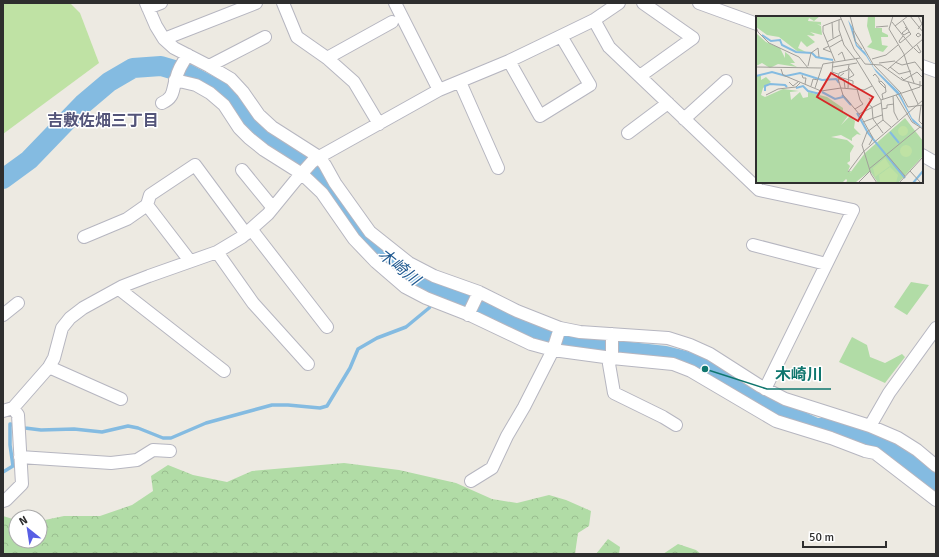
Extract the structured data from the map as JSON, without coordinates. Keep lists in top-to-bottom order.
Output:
{
  "districts": ["吉敷佐畑三丁目"],
  "water": ["木崎川"],
  "places": ["木崎川"],
  "scale_bar": "50 m",
  "north": "top left"
}
